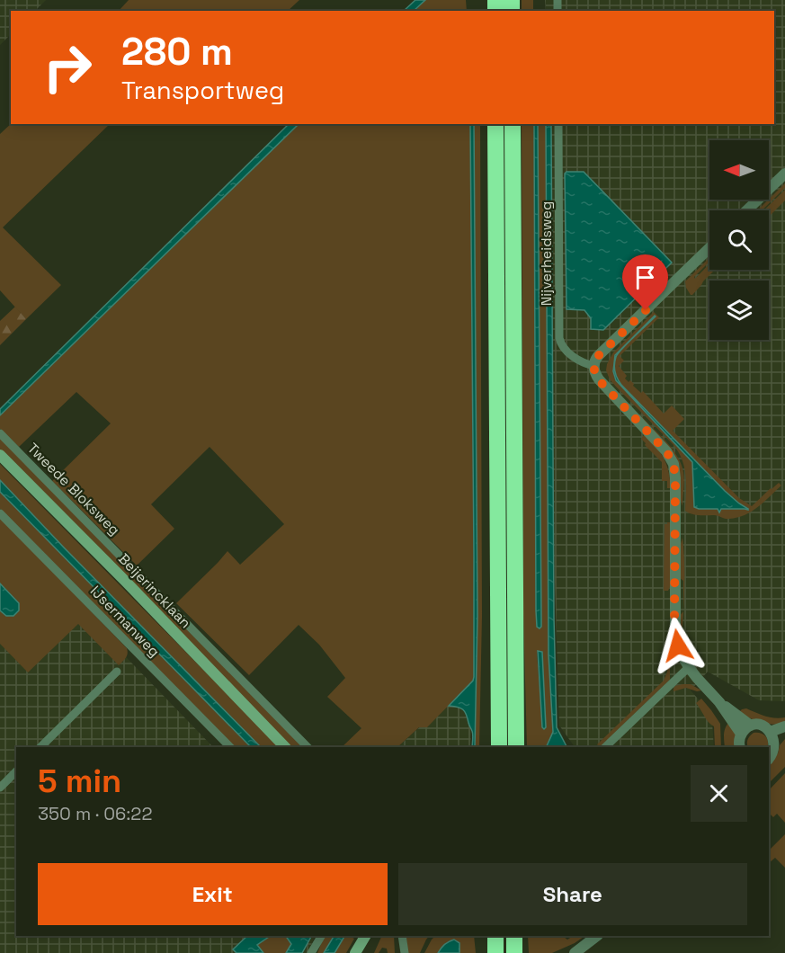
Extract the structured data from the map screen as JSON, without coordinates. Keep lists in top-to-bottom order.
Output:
{
  "streets": {
    "main road": ["Beijerincklaan"],
    "street": ["Nijverheidsweg", "Tweede Bloksweg", "IJsermanweg"]
  },
  "north": "left",
  "page": {
    "turn": ["280 m", "Transportweg"],
    "heading": ["5 min", "350 m · 06:22"],
    "buttons": ["Exit", "Share"]
  }
}
